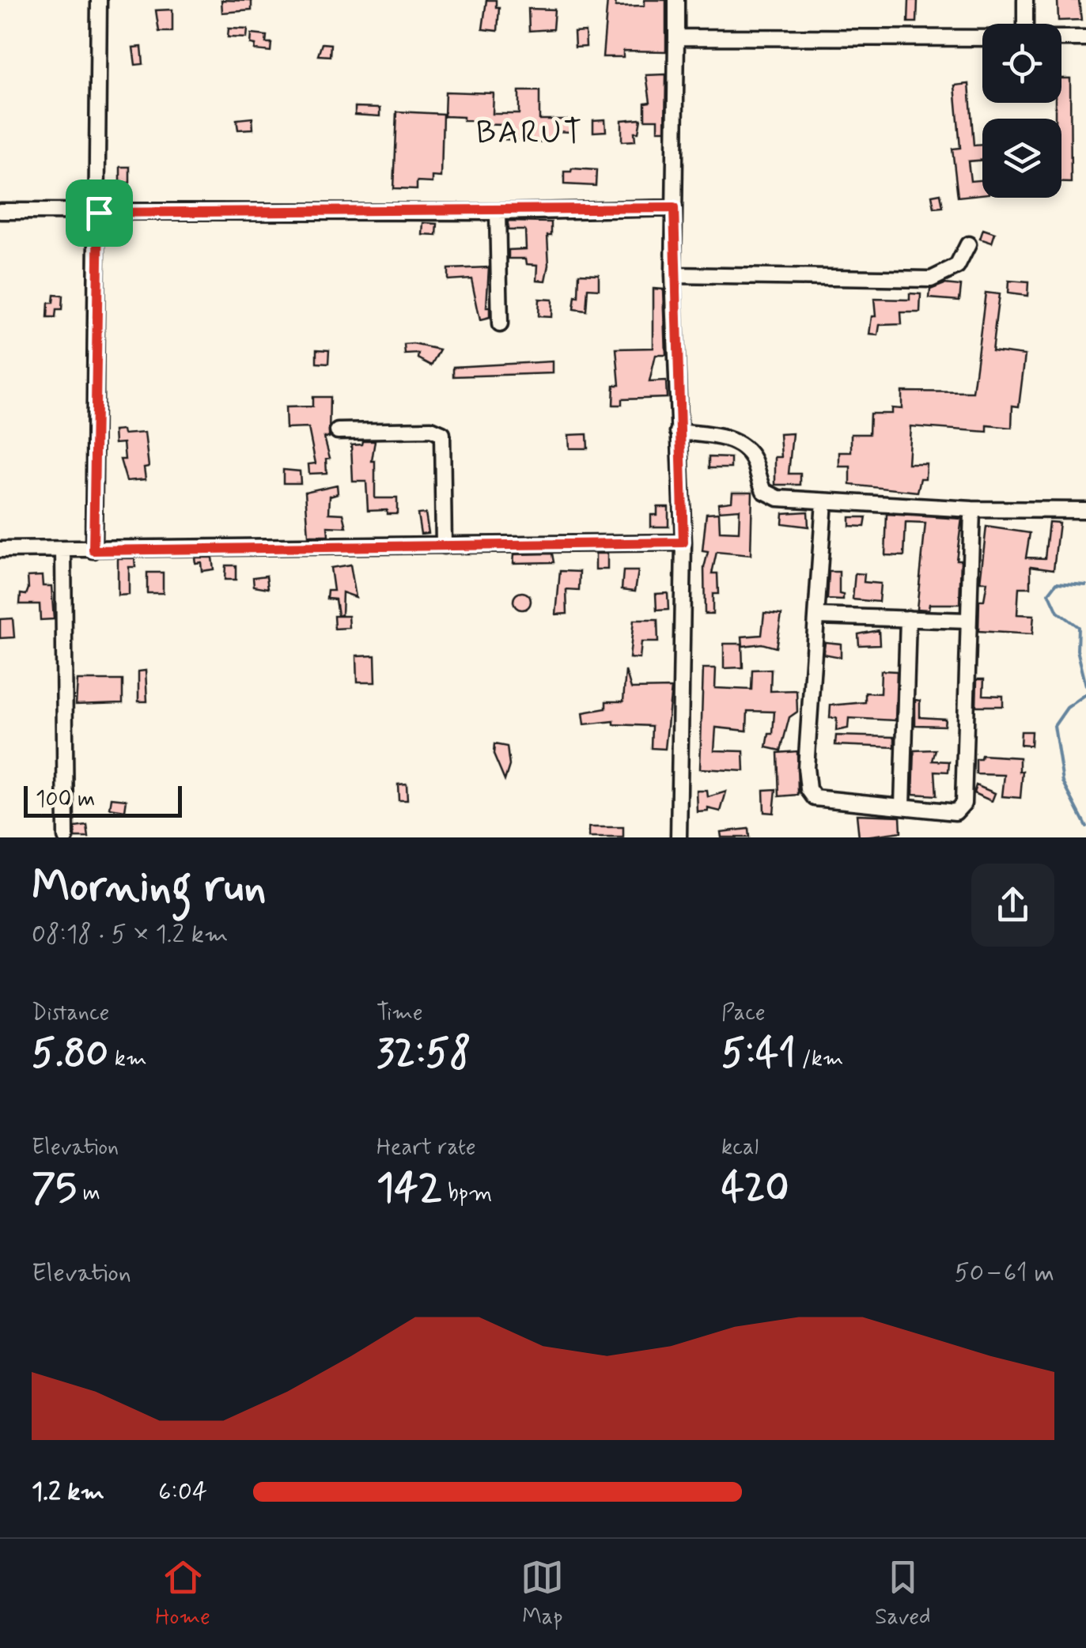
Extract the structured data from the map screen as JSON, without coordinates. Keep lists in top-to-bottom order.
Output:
{
  "districts": ["BARUT"],
  "scale_bar": "100 m",
  "page": {
    "scale": "100 m",
    "heading": ["Morning run", "08:18 · 5 × 1.2 km"],
    "stats": [
      ["Distance", "5.80 km"],
      ["Time", "32:58"],
      ["Pace", "5:41 /km"],
      ["Elevation", "75 m"],
      ["Heart rate", "142 bpm"],
      ["kcal", "420"]
    ],
    "chart": ["Elevation", "50–61 m"],
    "list": [
      {
        "name": "1.2 km",
        "note": "6:04"
      }
    ],
    "tabs": ["Home", "Map", "Saved"]
  }
}
